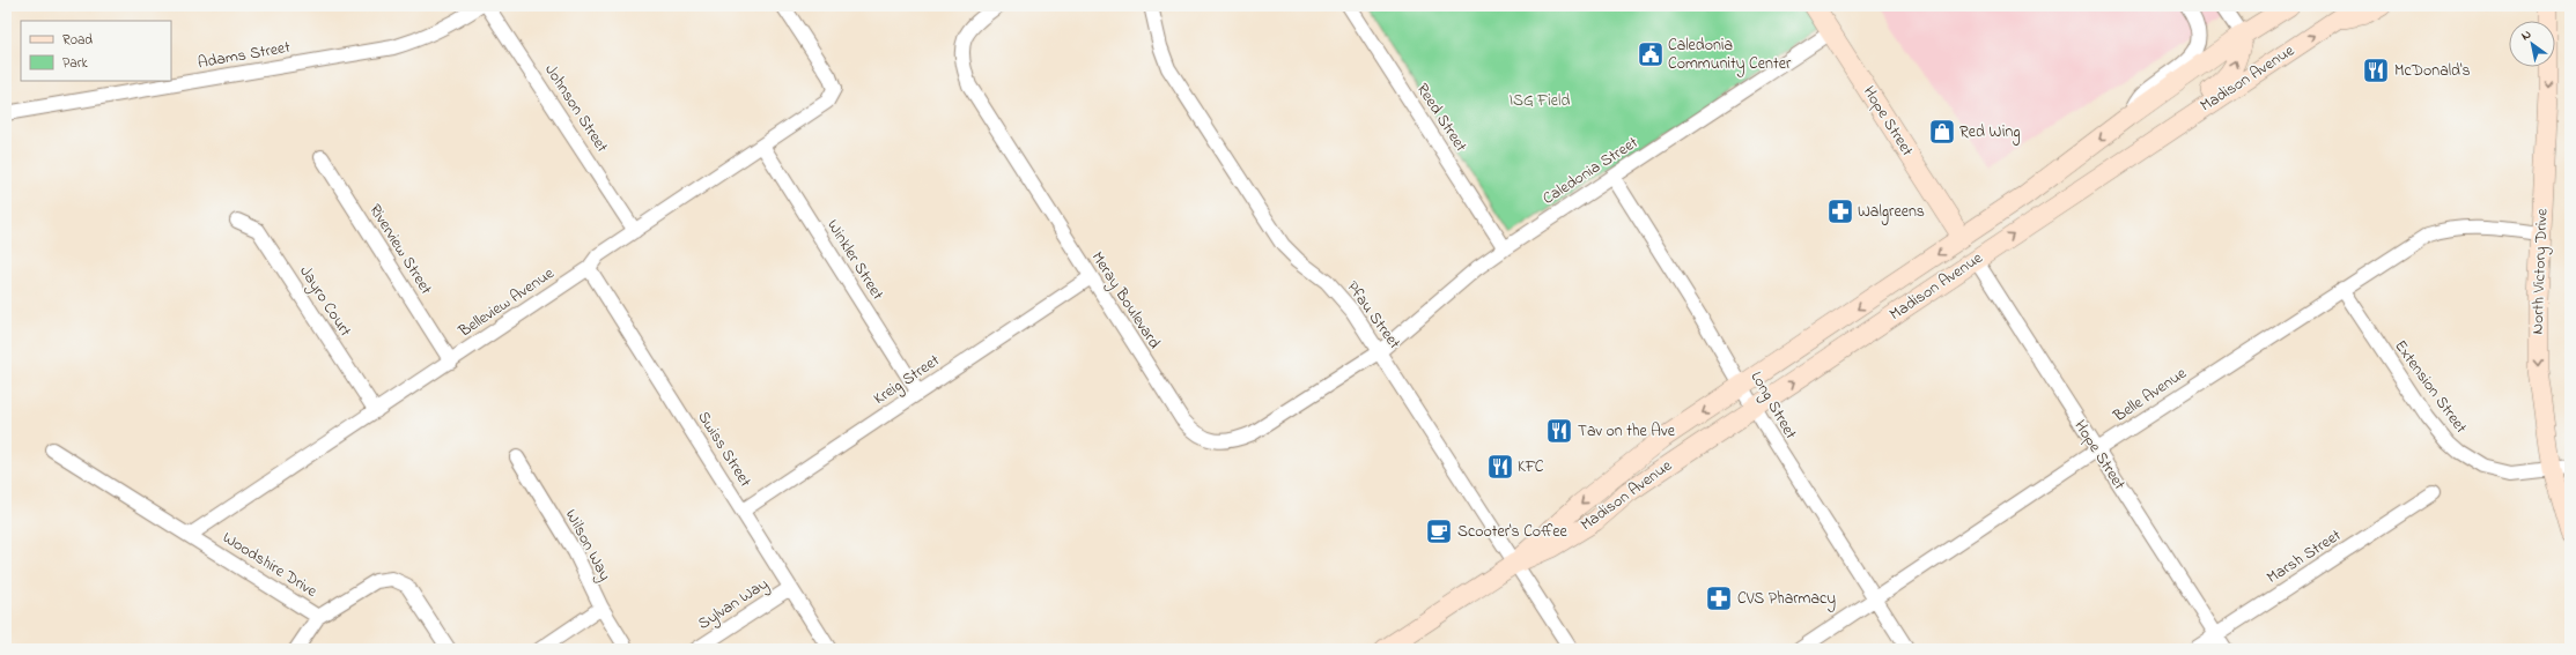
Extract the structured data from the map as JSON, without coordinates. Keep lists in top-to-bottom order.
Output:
{
  "streets": {
    "main road": ["Madison Avenue", "Hope Street", "North Victory Drive"],
    "street": [
      "Adams Street",
      "Johnson Street",
      "Reed Street",
      "Caledonia Street",
      "Riverview Street",
      "Winkler Street",
      "Meray Boulevard",
      "Jayro Court",
      "Belleview Avenue",
      "Pfau Street",
      "Kreig Street",
      "Extension Street",
      "Belle Avenue",
      "Long Street",
      "Swiss Street",
      "Wilson Way",
      "Marsh Street",
      "Woodshire Drive",
      "Sylvan Way"
    ]
  },
  "crossings": [
    ["Madison Avenue", "Hope Street"],
    ["Madison Avenue", "Pfau Street"],
    ["Madison Avenue", "Long Street"],
    ["Johnson Street", "Belleview Avenue"],
    ["Reed Street", "Caledonia Street"],
    ["Hope Street", "Caledonia Street"],
    ["Hope Street", "Belle Avenue"],
    ["Hope Street", "Marsh Street"],
    ["Caledonia Street", "Meray Boulevard"],
    ["Caledonia Street", "Pfau Street"],
    ["Caledonia Street", "Long Street"],
    ["Riverview Street", "Belleview Avenue"],
    ["Winkler Street", "Belleview Avenue"],
    ["Winkler Street", "Kreig Street"],
    ["North Victory Drive", "Extension Street"],
    ["North Victory Drive", "Belle Avenue"],
    ["Meray Boulevard", "Pfau Street"],
    ["Meray Boulevard", "Kreig Street"],
    ["Jayro Court", "Belleview Avenue"],
    ["Belleview Avenue", "Swiss Street"],
    ["Belleview Avenue", "Woodshire Drive"],
    ["Kreig Street", "Swiss Street"],
    ["Extension Street", "Belle Avenue"],
    ["Belle Avenue", "Long Street"],
    ["Swiss Street", "Sylvan Way"]
  ],
  "one_way": ["North Victory Drive"],
  "parks": ["ISG Field"],
  "places": {
    "public building": ["Caledonia Community Center"],
    "restaurant": ["McDonald's", "Tav on the Ave", "KFC"],
    "shop": ["Red Wing"],
    "pharmacy": ["Walgreens", "CVS Pharmacy"],
    "cafe": ["Scooter's Coffee"]
  },
  "legend": ["Road", "Park"],
  "north": "top left"
}
